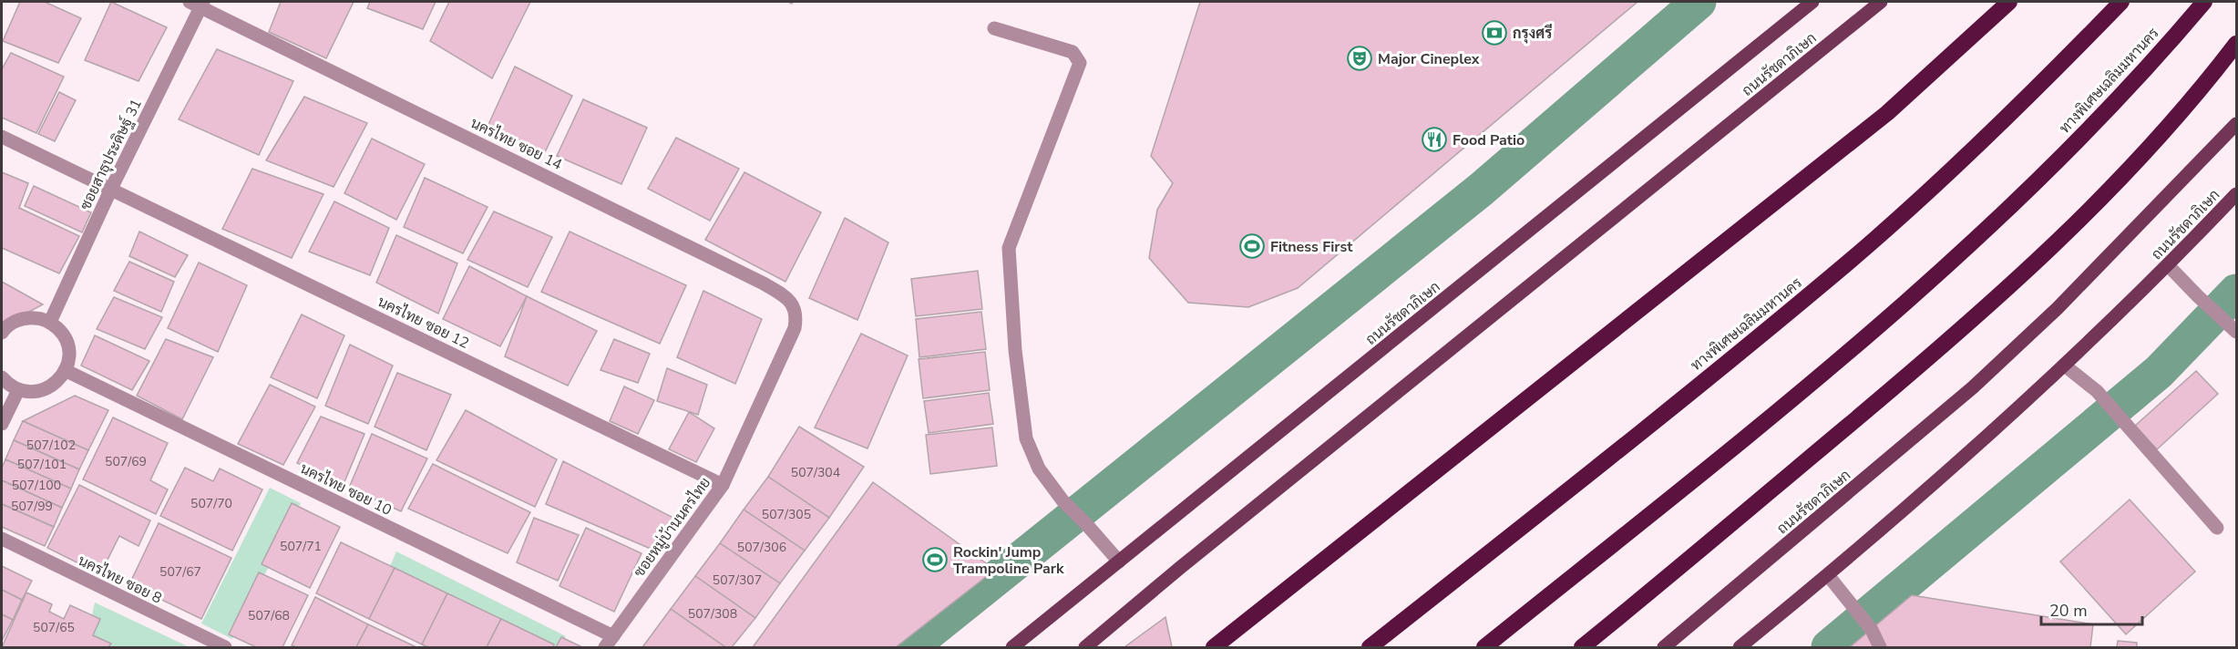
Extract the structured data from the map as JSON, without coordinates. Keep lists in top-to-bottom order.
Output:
{
  "streets": {
    "highway": ["ทางพิเศษเฉลิมมหานคร"],
    "main road": ["ถนนรัชดาภิเษก"],
    "street": [
      "นครไทย ซอย 14",
      "ซอยสาธุประดิษฐ์ 31",
      "นครไทย ซอย 12",
      "นครไทย ซอย 10",
      "ซอยหมู่บ้านนครไทย",
      "นครไทย ซอย 8"
    ]
  },
  "crossings": [
    ["นครไทย ซอย 14", "ซอยสาธุประดิษฐ์ 31"],
    ["นครไทย ซอย 14", "ซอยหมู่บ้านนครไทย"],
    ["ซอยสาธุประดิษฐ์ 31", "นครไทย ซอย 12"],
    ["นครไทย ซอย 12", "ซอยหมู่บ้านนครไทย"],
    ["นครไทย ซอย 10", "ซอยหมู่บ้านนครไทย"]
  ],
  "places": {
    "bank": ["กรุงศรี"],
    "theatre": ["Major Cineplex"],
    "restaurant": ["Food Patio"],
    "sports": ["Fitness First", "Rockin' Jump Trampoline Park"]
  },
  "house_numbers": [
    "507/102",
    "507/69",
    "507/101",
    "507/304",
    "507/100",
    "507/70",
    "507/99",
    "507/305",
    "507/71",
    "507/306",
    "507/67",
    "507/307",
    "507/308",
    "507/68",
    "507/65"
  ],
  "scale_bar": "20 m"
}
